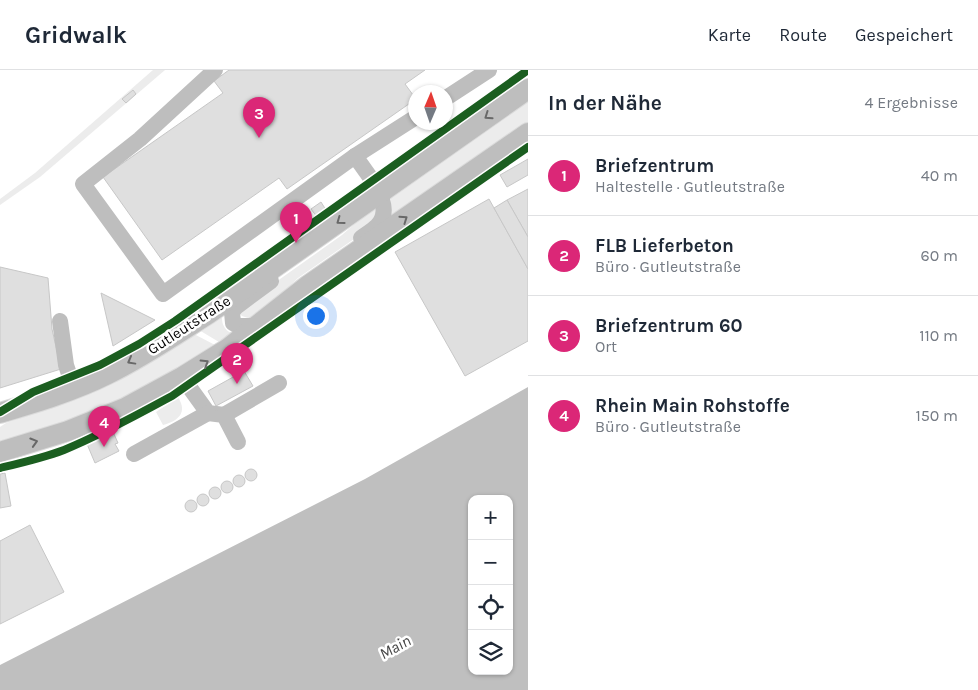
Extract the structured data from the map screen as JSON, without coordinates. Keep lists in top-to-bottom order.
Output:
{
  "streets": {
    "main road": ["Gutleutstraße"]
  },
  "water": ["Main"],
  "north": "top",
  "page": {
    "header": "Gridwalk",
    "nav": ["Karte", "Route", "Gespeichert"],
    "heading": ["In der Nähe", "4 Ergebnisse"],
    "pins": [
      "3",
      "1",
      "2",
      "4"
    ],
    "list": [
      {
        "mark": "1",
        "name": "Briefzentrum",
        "note": "Haltestelle · Gutleutstraße",
        "value": "40 m"
      },
      {
        "mark": "2",
        "name": "FLB Lieferbeton",
        "note": "Büro · Gutleutstraße",
        "value": "60 m"
      },
      {
        "mark": "3",
        "name": "Briefzentrum 60",
        "note": "Ort",
        "value": "110 m"
      },
      {
        "mark": "4",
        "name": "Rhein Main Rohstoffe",
        "note": "Büro · Gutleutstraße",
        "value": "150 m"
      }
    ],
    "map_buttons": ["+", "−"]
  }
}
